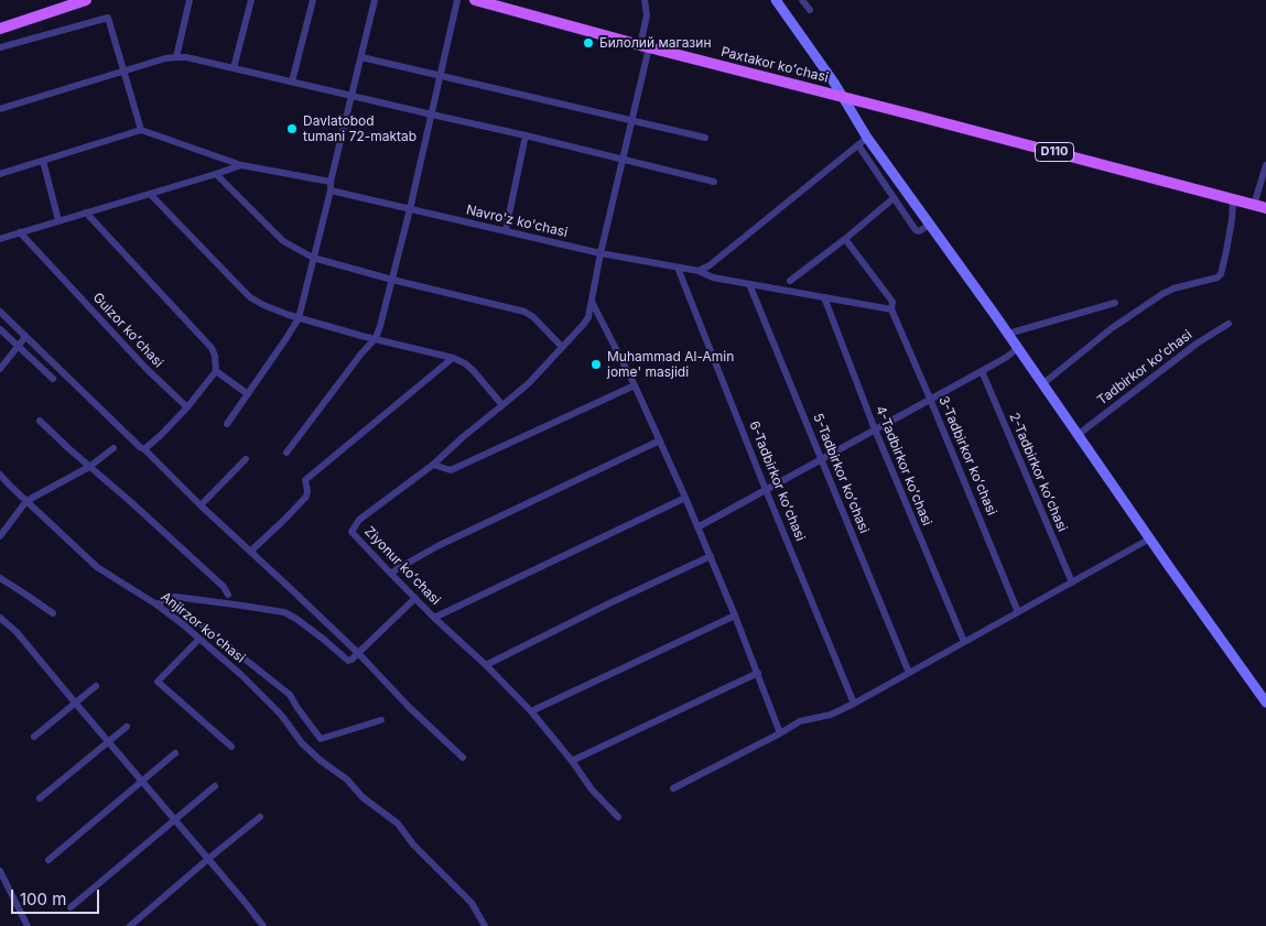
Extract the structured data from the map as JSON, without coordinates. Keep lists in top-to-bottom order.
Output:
{
  "streets": {
    "main road": ["Paxtakor koʻchasi", "D110"],
    "street": [
      "Navro'z ko'chasi",
      "Gulzor koʻchasi",
      "Tadbirkor koʻchasi",
      "3-Tadbirkor koʻchasi",
      "4-Tadbirkor koʻchasi",
      "2-Tadbirkor koʻchasi",
      "5-Tadbirkor koʻchasi",
      "6-Tadbirkor koʻchasi",
      "Ziyonur koʻchasi",
      "Anjirzor koʻchasi"
    ]
  },
  "crossings": [
    ["Paxtakor koʻchasi", "D110"],
    ["Paxtakor koʻchasi", "Ziyonur koʻchasi"],
    ["Navro'z ko'chasi", "3-Tadbirkor koʻchasi"],
    ["Navro'z ko'chasi", "4-Tadbirkor koʻchasi"],
    ["Navro'z ko'chasi", "5-Tadbirkor koʻchasi"],
    ["Navro'z ko'chasi", "6-Tadbirkor koʻchasi"],
    ["Navro'z ko'chasi", "Ziyonur koʻchasi"]
  ],
  "places": ["Билолий магазин", "Davlatobod tumani 72-maktab", "Muhammad Al-Amin jome' masjidi"],
  "scale_bar": "100 m"
}
